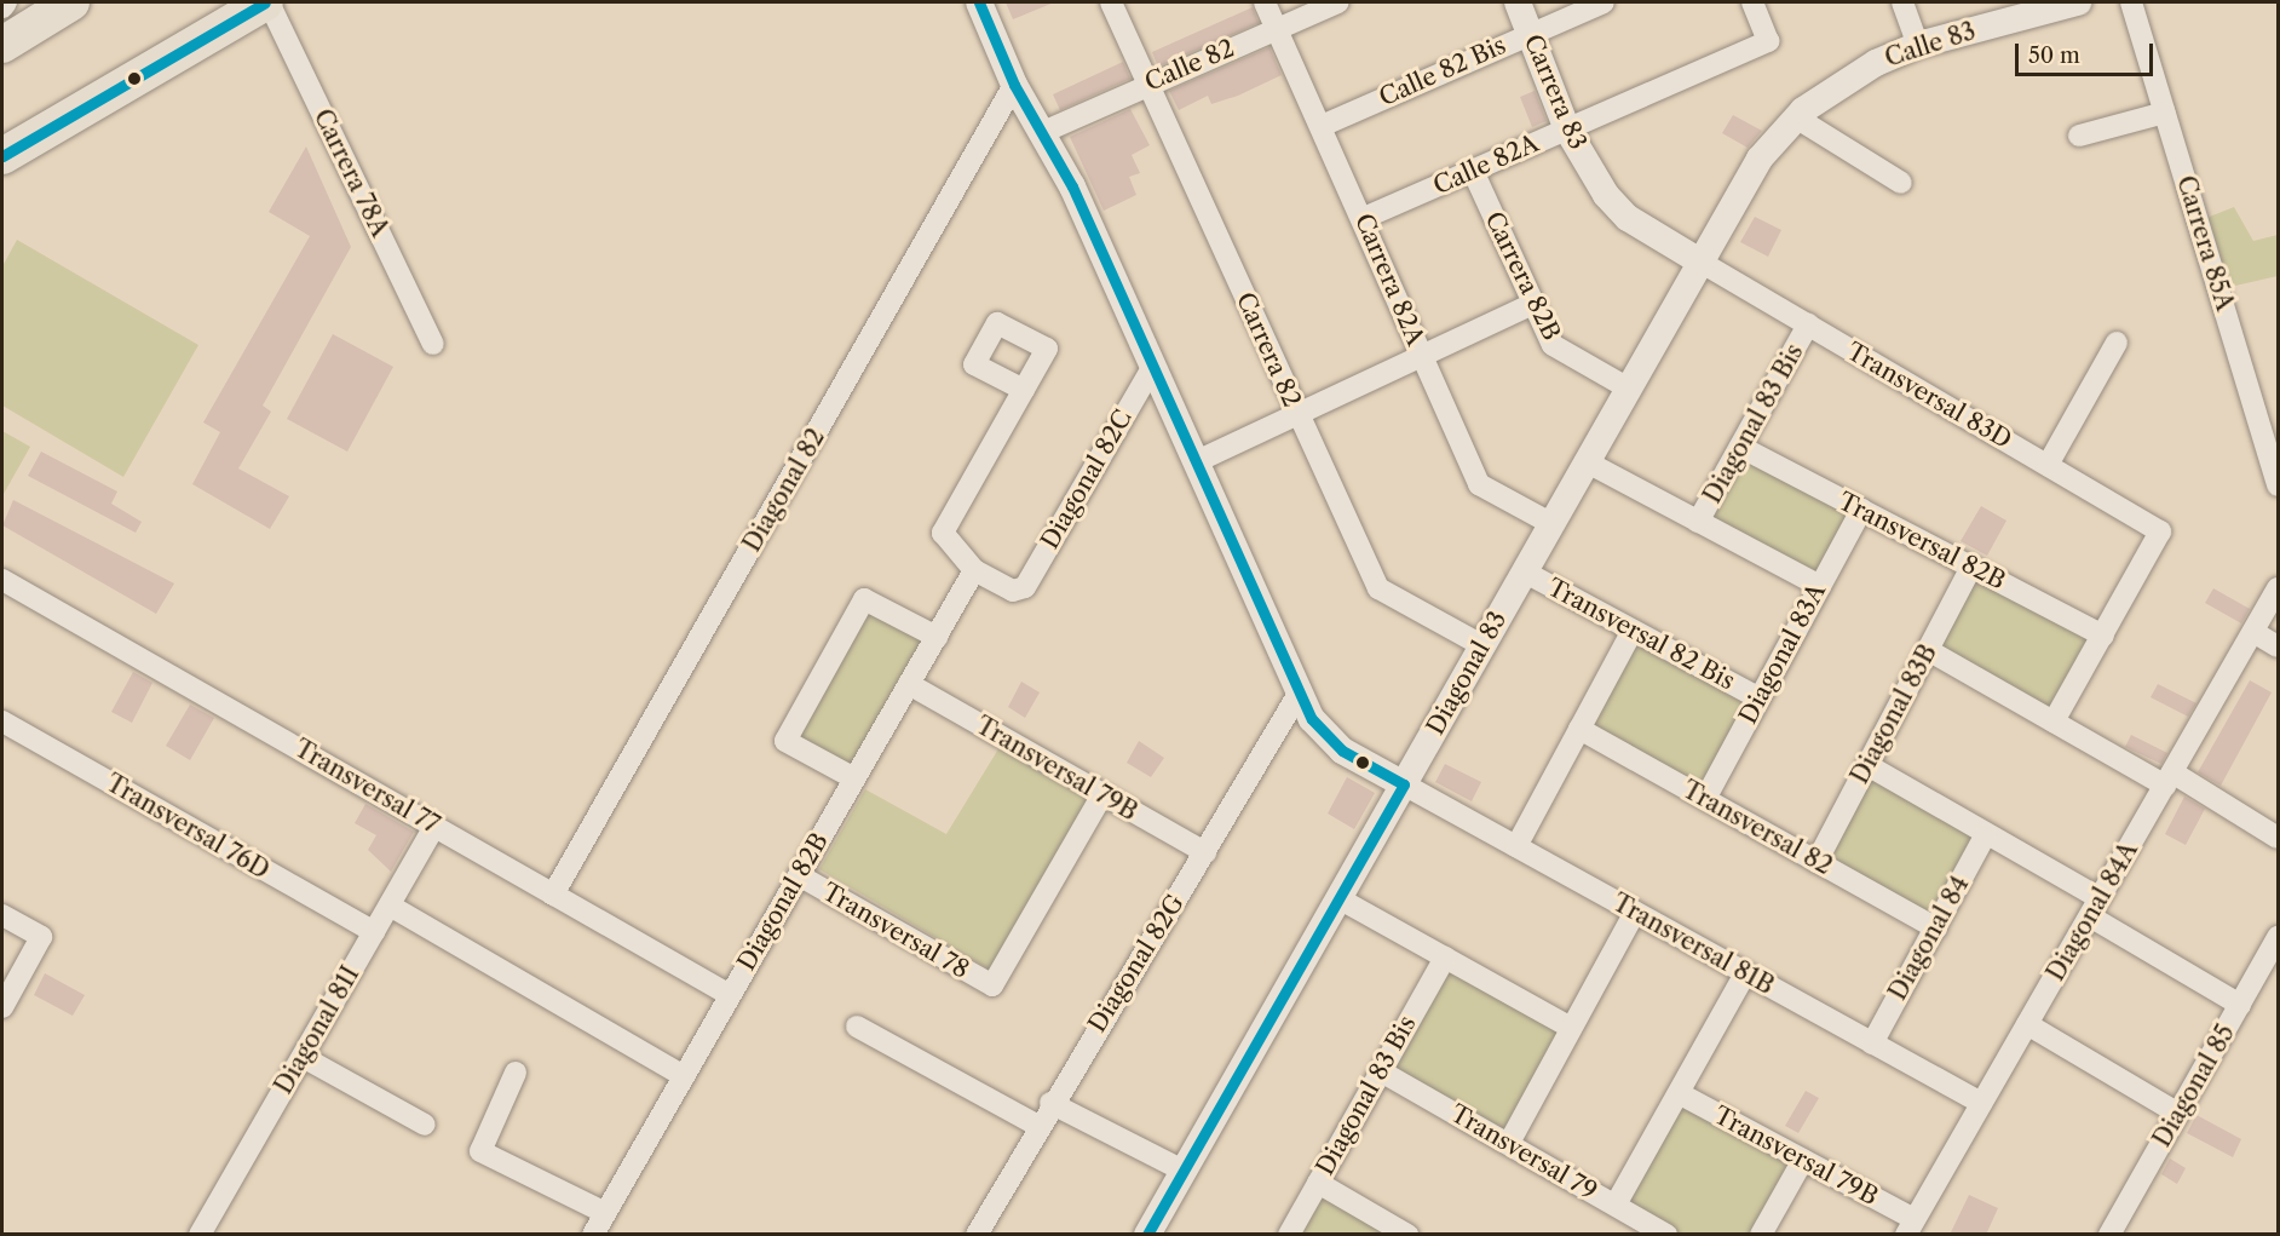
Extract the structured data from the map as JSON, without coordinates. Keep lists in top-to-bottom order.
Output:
{
  "streets": {
    "street": [
      "Calle 83",
      "Calle 82",
      "Calle 82 Bis",
      "Carrera 83",
      "Calle 82A",
      "Carrera 78A",
      "Carrera 85A",
      "Carrera 82B",
      "Carrera 82A",
      "Carrera 82",
      "Transversal 83D",
      "Diagonal 83 Bis",
      "Diagonal 82C",
      "Diagonal 82",
      "Transversal 82B",
      "Transversal 82 Bis",
      "Diagonal 83A",
      "Diagonal 83",
      "Diagonal 83B",
      "Transversal 79B",
      "Transversal 77",
      "Transversal 76D",
      "Transversal 82",
      "Diagonal 82B",
      "Diagonal 84A",
      "Transversal 78",
      "Diagonal 84",
      "Transversal 81B",
      "Diagonal 82G",
      "Diagonal 81I",
      "Diagonal 85",
      "Transversal 79"
    ]
  },
  "crossings": [
    ["Calle 83", "Diagonal 83"],
    ["Calle 82", "Carrera 82A"],
    ["Calle 82", "Carrera 82"],
    ["Calle 82 Bis", "Carrera 83"],
    ["Calle 82 Bis", "Carrera 82A"],
    ["Carrera 83", "Calle 82A"],
    ["Carrera 83", "Transversal 83D"],
    ["Carrera 83", "Diagonal 83"],
    ["Calle 82A", "Carrera 82B"],
    ["Calle 82A", "Carrera 82A"],
    ["Carrera 82B", "Diagonal 83"],
    ["Carrera 82A", "Diagonal 83"],
    ["Carrera 82", "Diagonal 83"],
    ["Transversal 83D", "Diagonal 83 Bis"],
    ["Transversal 83D", "Transversal 82B"],
    ["Transversal 83D", "Diagonal 83"],
    ["Diagonal 83 Bis", "Transversal 82B"],
    ["Diagonal 83 Bis", "Transversal 79"],
    ["Diagonal 82C", "Diagonal 82B"],
    ["Diagonal 82", "Transversal 77"],
    ["Transversal 82B", "Diagonal 83A"],
    ["Transversal 82B", "Diagonal 83B"],
    ["Transversal 82 Bis", "Diagonal 83A"],
    ["Transversal 82 Bis", "Diagonal 83"],
    ["Diagonal 83A", "Transversal 82"],
    ["Diagonal 83", "Transversal 81B"],
    ["Diagonal 83B", "Transversal 82"],
    ["Transversal 79B", "Diagonal 82B"],
    ["Transversal 79B", "Diagonal 84A"],
    ["Transversal 79B", "Transversal 78"],
    ["Transversal 79B", "Diagonal 82G"],
    ["Transversal 77", "Diagonal 82B"],
    ["Transversal 77", "Diagonal 81I"],
    ["Transversal 76D", "Diagonal 81I"],
    ["Transversal 82", "Diagonal 84"],
    ["Diagonal 82B", "Transversal 78"],
    ["Diagonal 84A", "Transversal 81B"],
    ["Diagonal 84", "Transversal 81B"]
  ],
  "scale_bar": "50 m"
}
